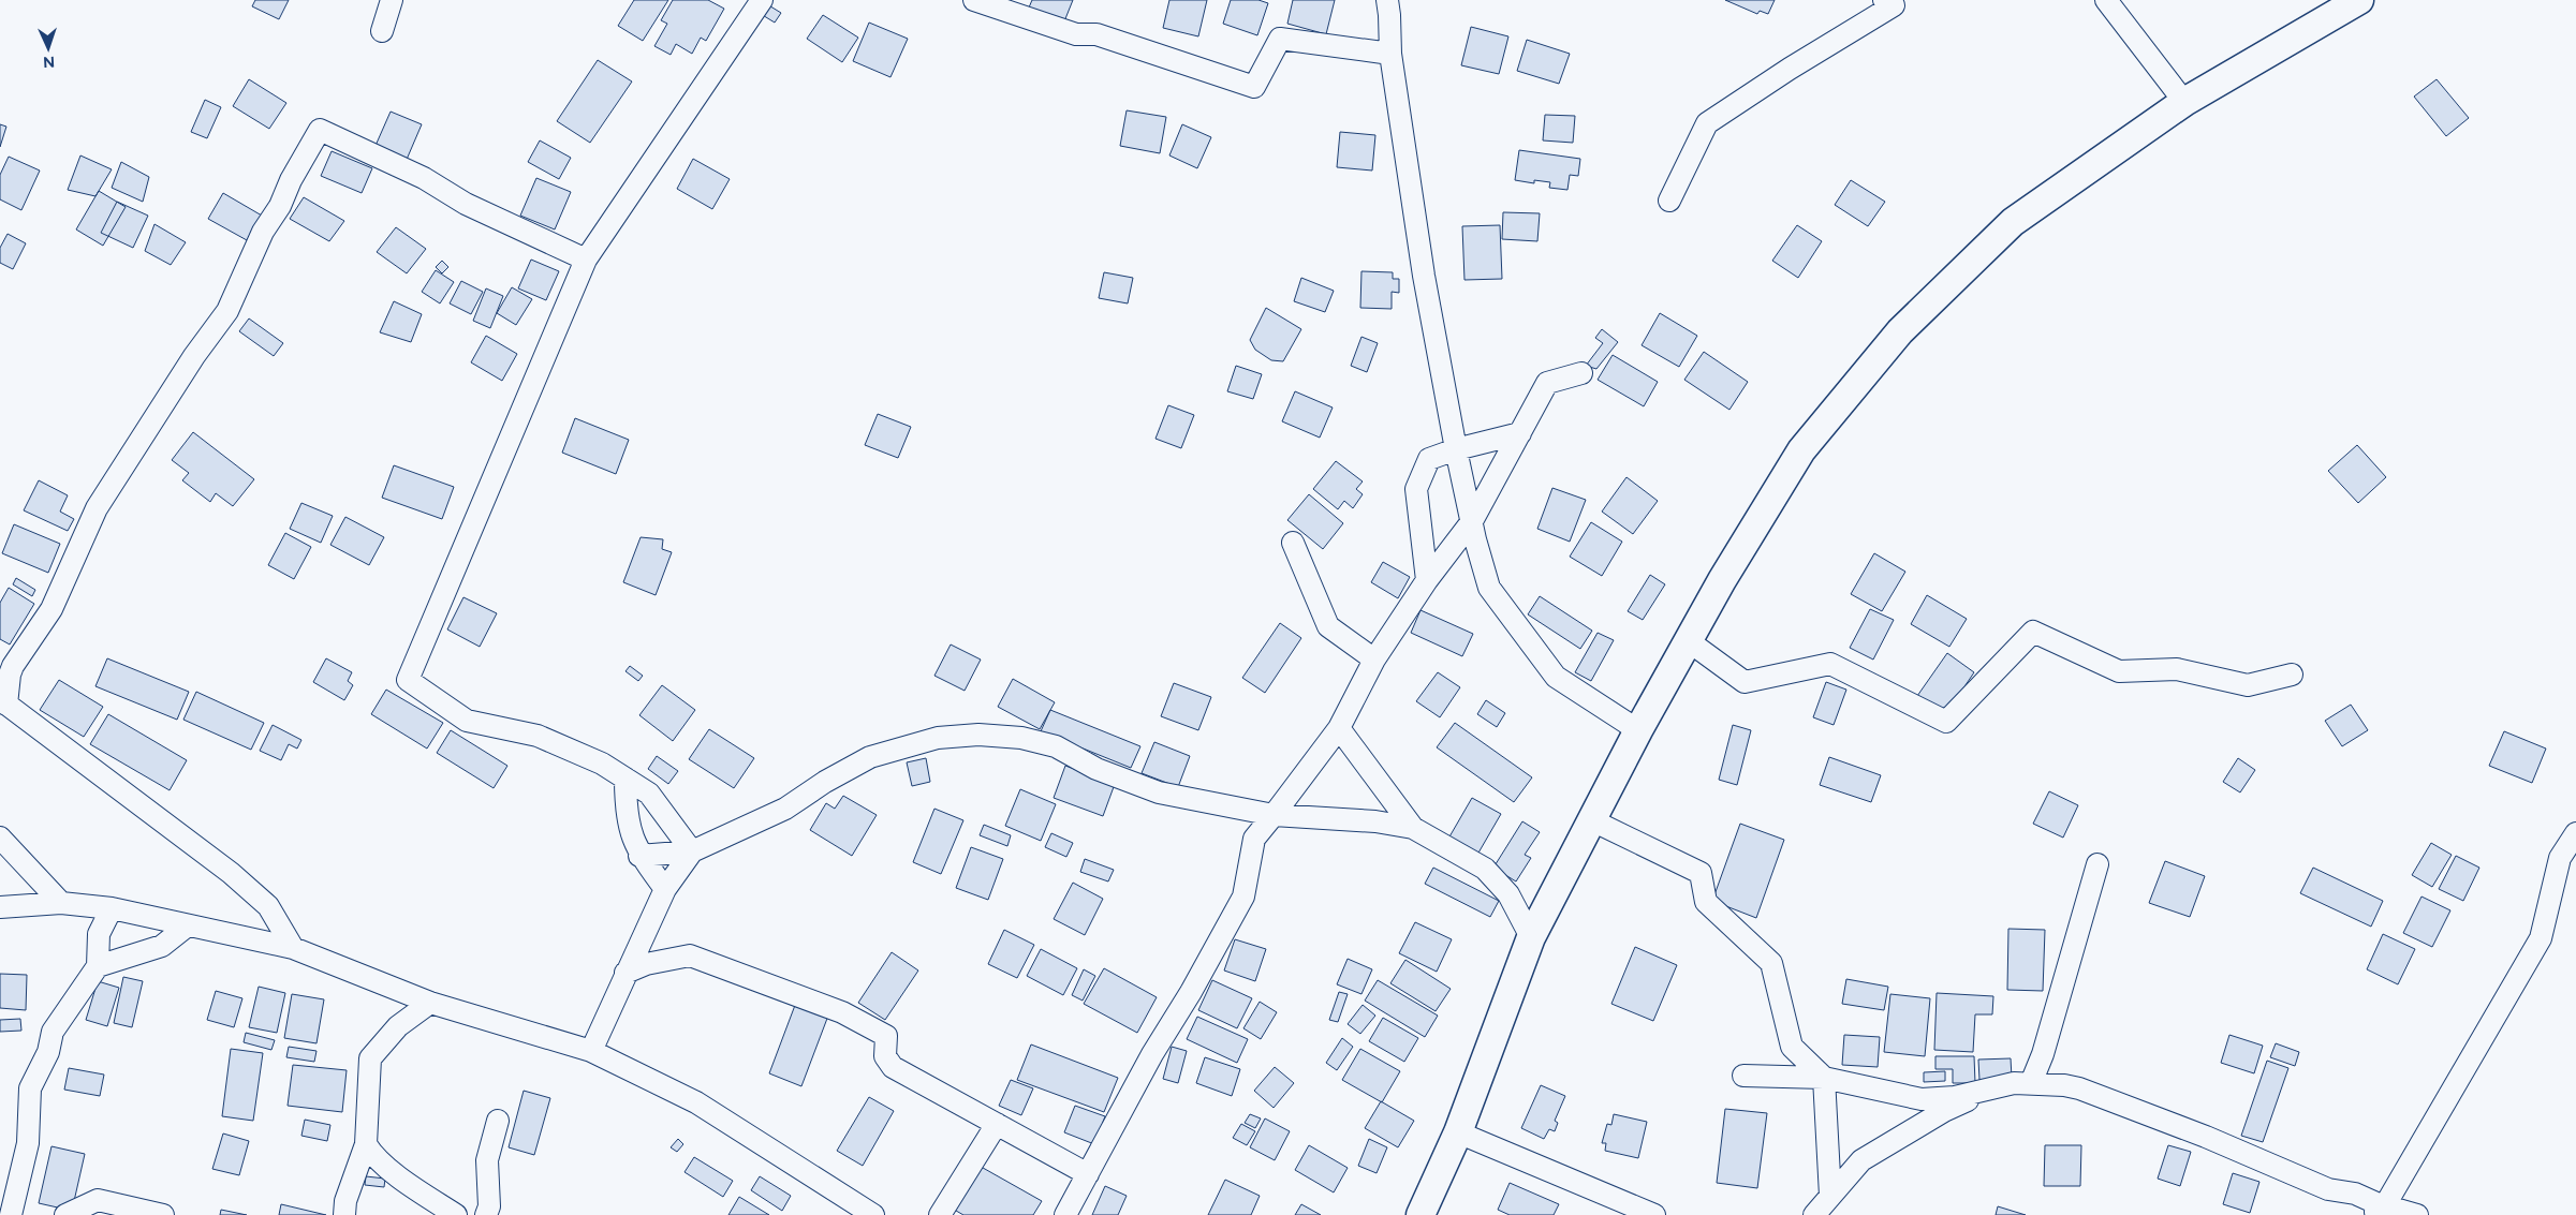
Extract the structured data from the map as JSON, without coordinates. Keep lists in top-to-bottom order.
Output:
{
  "north": "bottom"
}
